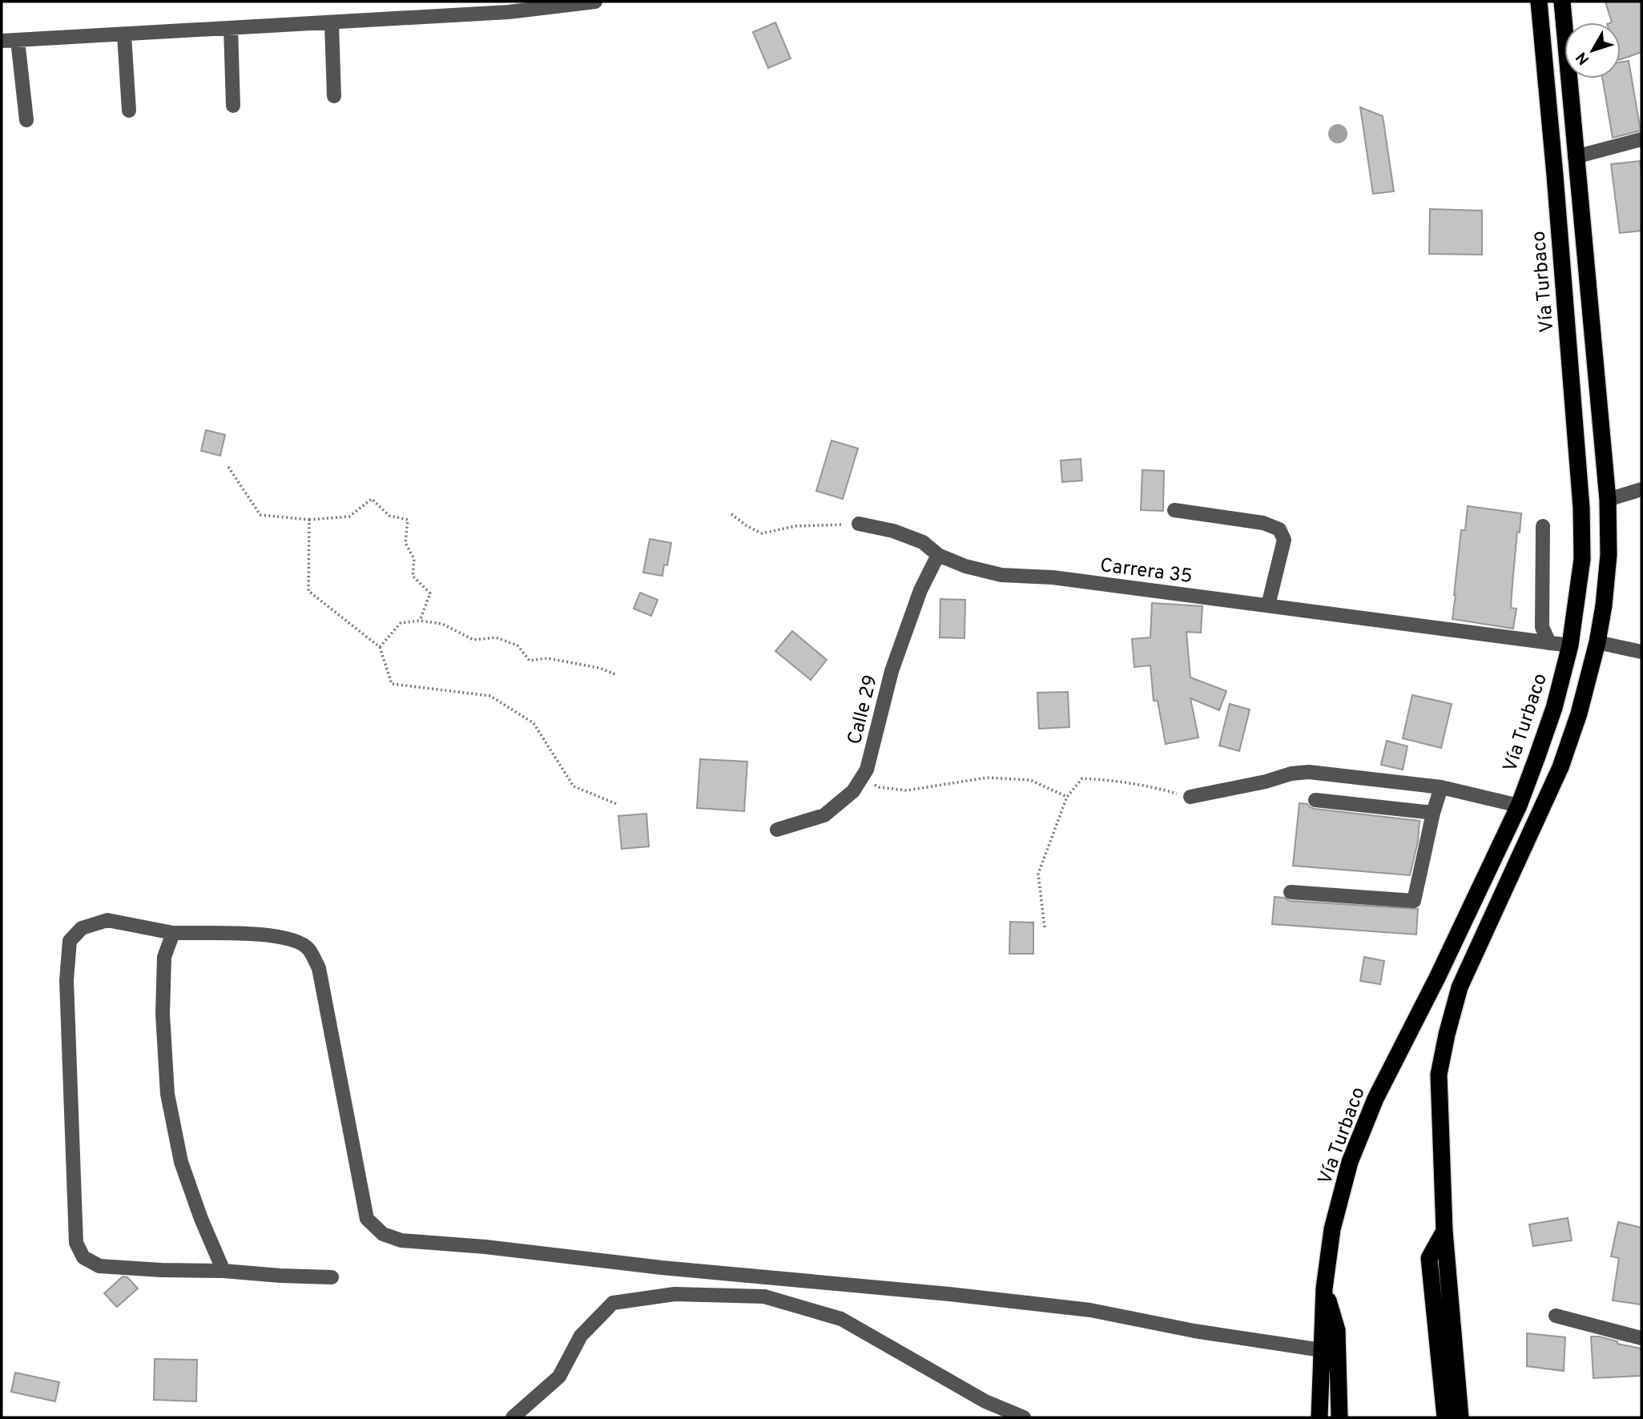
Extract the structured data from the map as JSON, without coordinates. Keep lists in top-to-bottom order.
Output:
{
  "streets": {
    "highway": ["Vía Turbaco"],
    "street": ["Carrera 35", "Calle 29"]
  },
  "crossings": [
    ["Vía Turbaco", "Carrera 35"],
    ["Carrera 35", "Calle 29"]
  ],
  "north": "bottom left"
}
